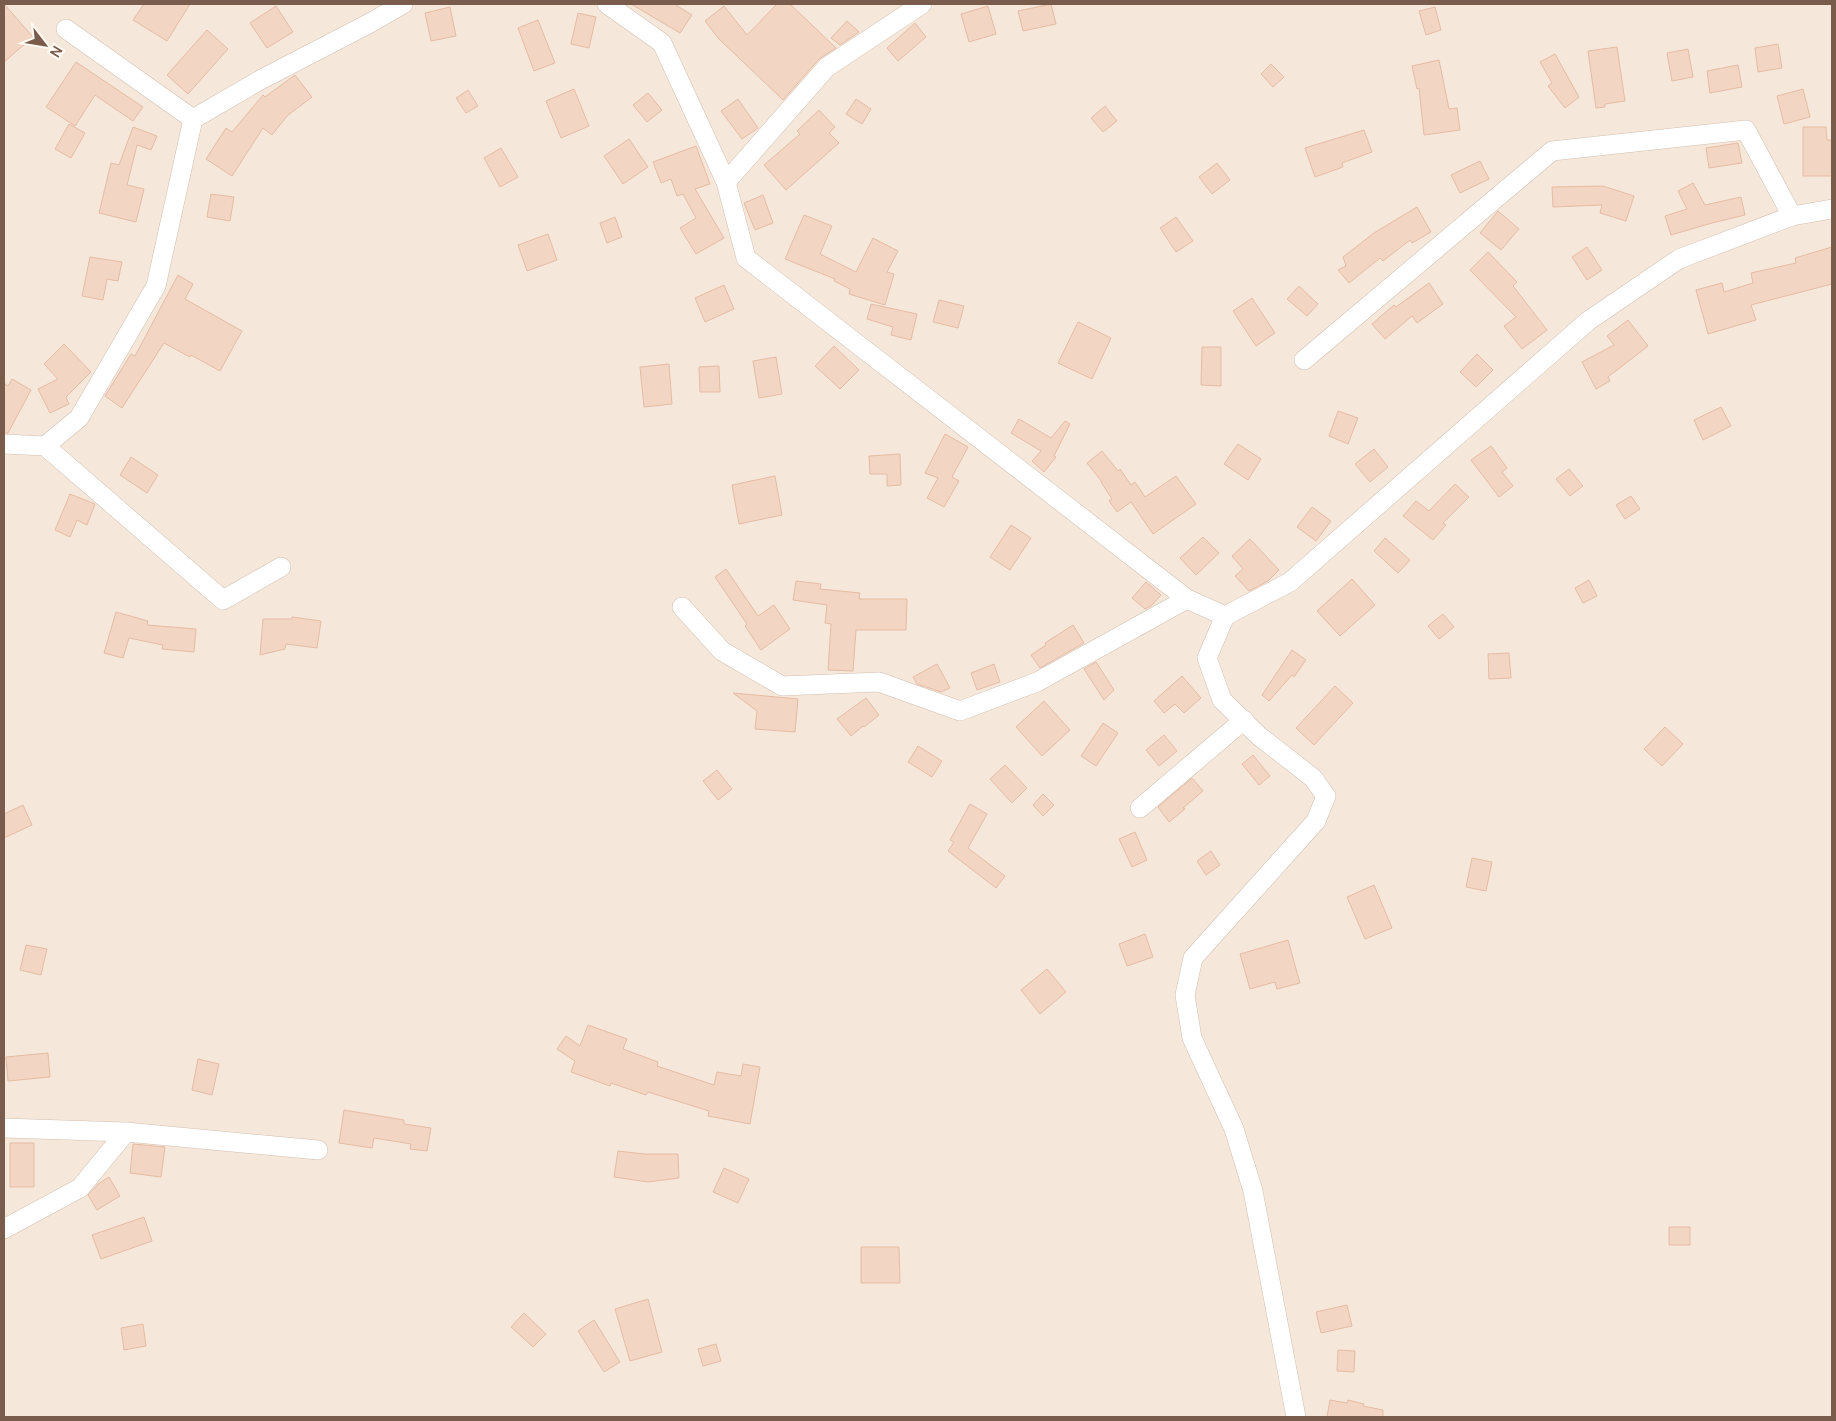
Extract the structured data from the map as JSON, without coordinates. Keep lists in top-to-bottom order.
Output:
{
  "north": "bottom right"
}
